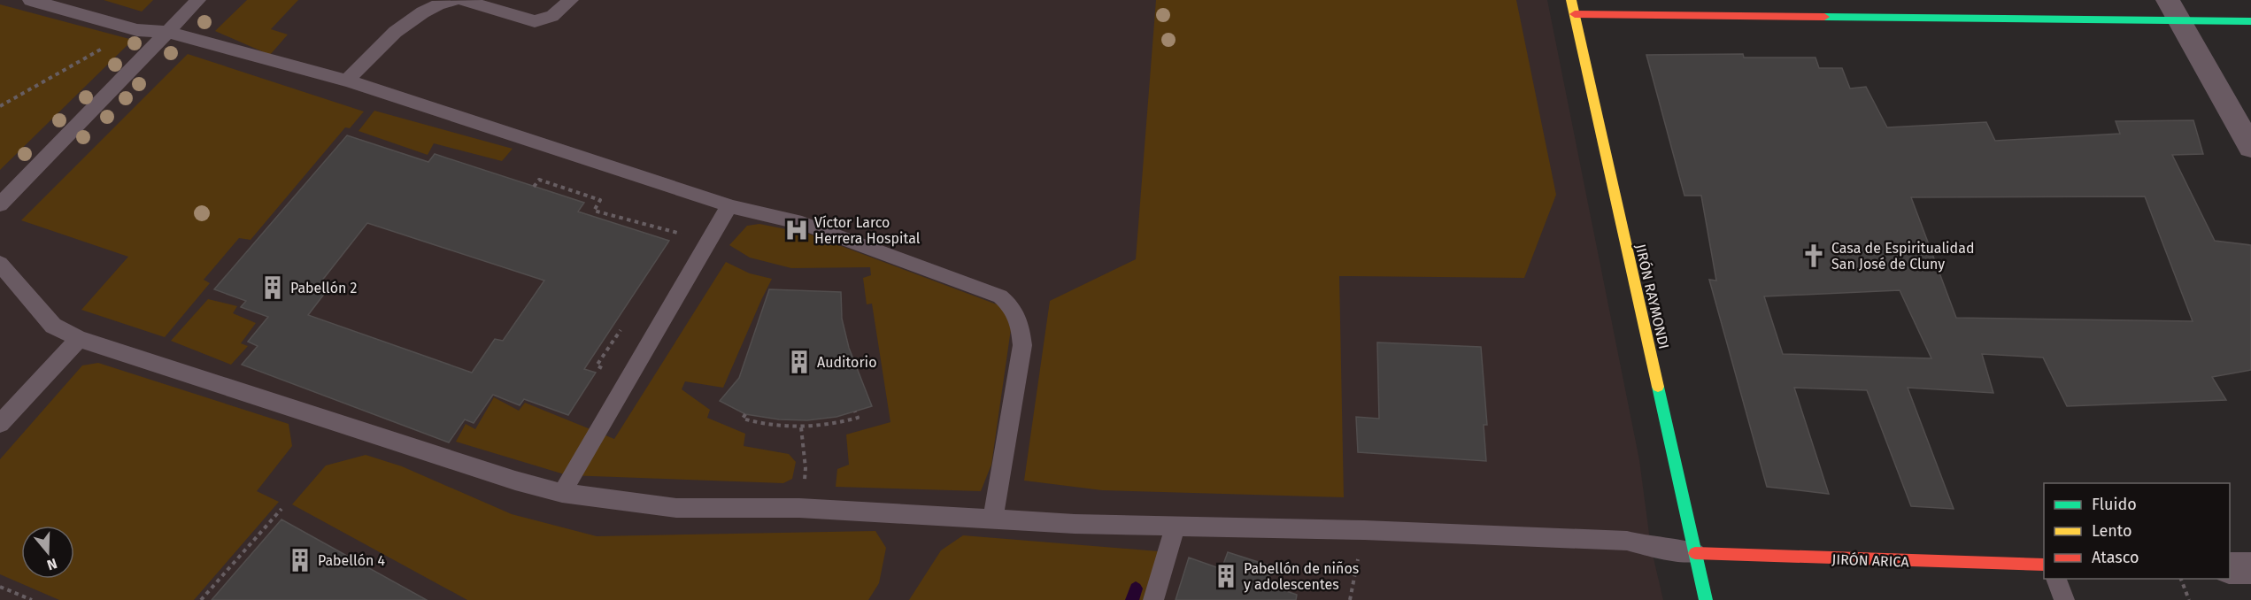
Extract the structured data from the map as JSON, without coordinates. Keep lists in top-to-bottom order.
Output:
{
  "streets": {
    "street": ["JIRÓN RAYMONDI", "JIRÓN ARICA"]
  },
  "crossings": [
    ["JIRÓN RAYMONDI", "JIRÓN ARICA"]
  ],
  "places": {
    "hospital": ["Víctor Larco Herrera Hospital"],
    "church": ["Casa de Espiritualidad San José de Cluny"],
    "building": [
      "Pabellón 2",
      "Auditorio",
      "Pabellón 4",
      "Pabellón de niños y adolescentes"
    ]
  },
  "legend": ["Fluido", "Lento", "Atasco"],
  "north": "bottom"
}
